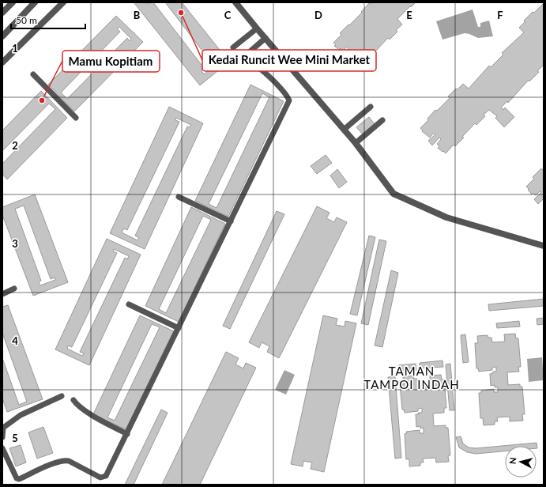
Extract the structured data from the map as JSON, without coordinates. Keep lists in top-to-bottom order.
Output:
{
  "districts": ["TAMAN TAMPOI INDAH"],
  "places": ["Kedai Runcit Wee Mini Market", "Mamu Kopitiam"],
  "scale_bar": "50 m",
  "north": "left",
  "grid": {
    "columns": [
      "B",
      "C",
      "D",
      "E",
      "F"
    ],
    "rows": [
      "1",
      "2",
      "3",
      "4",
      "5"
    ]
  }
}
